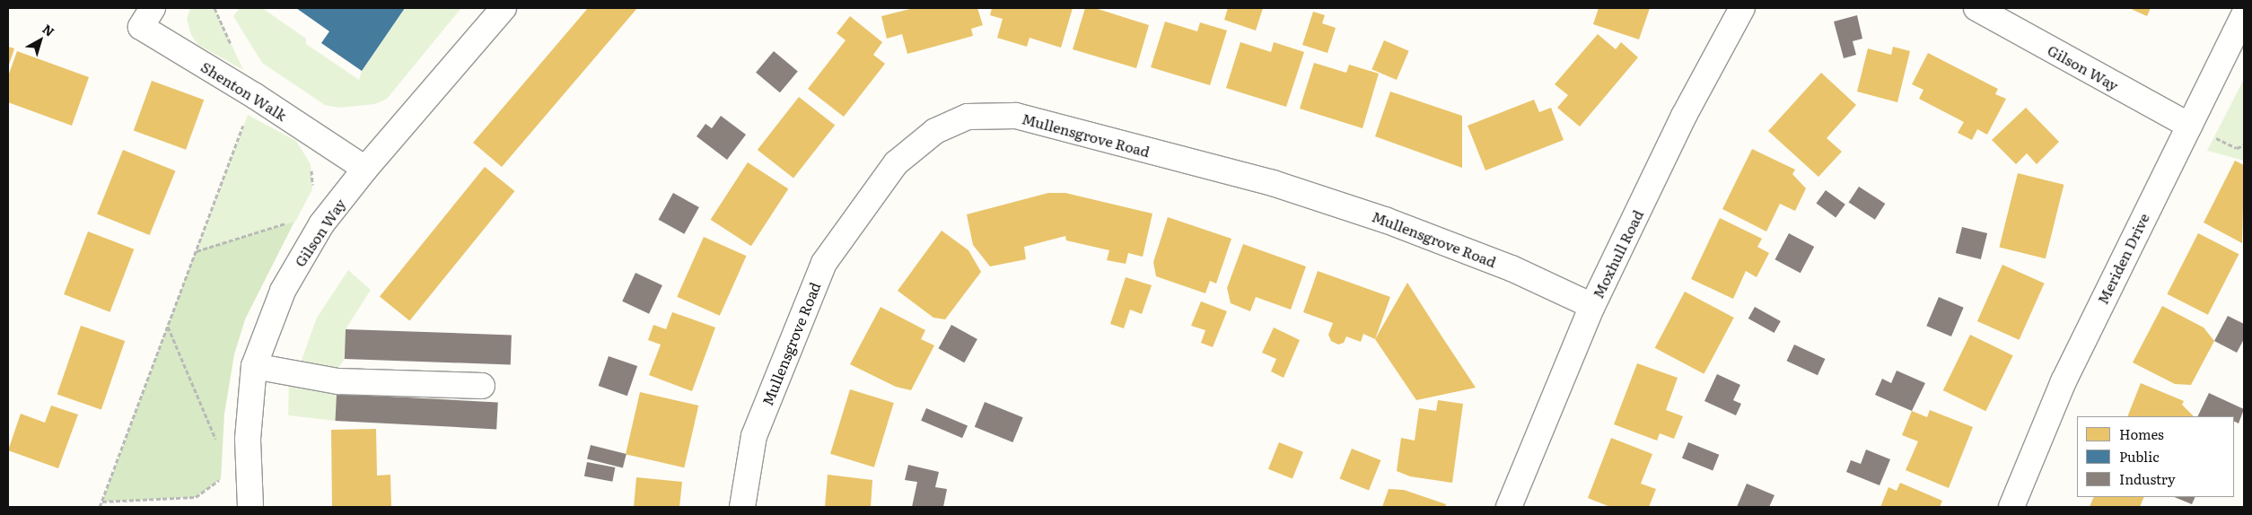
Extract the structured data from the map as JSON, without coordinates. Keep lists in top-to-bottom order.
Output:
{
  "streets": {
    "street": [
      "Gilson Way",
      "Shenton Walk",
      "Mullensgrove Road",
      "Moxhull Road",
      "Meriden Drive"
    ]
  },
  "crossings": [
    ["Gilson Way", "Shenton Walk"],
    ["Gilson Way", "Meriden Drive"],
    ["Mullensgrove Road", "Moxhull Road"]
  ],
  "legend": ["Homes", "Public", "Industry"],
  "north": "top right"
}
